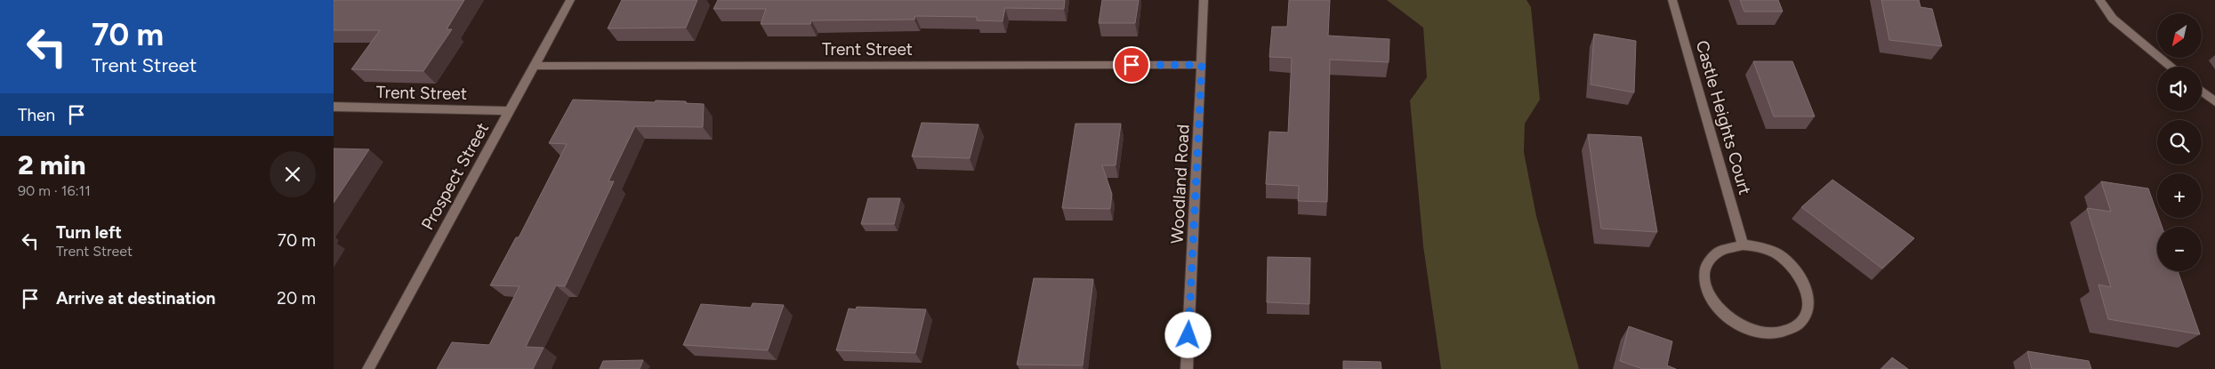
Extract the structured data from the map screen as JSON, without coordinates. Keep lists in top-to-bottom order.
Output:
{
  "streets": {
    "street": [
      "Trent Street",
      "Castle Heights Court",
      "Prospect Street",
      "Woodland Road"
    ]
  },
  "crossings": [
    ["Trent Street", "Prospect Street"],
    ["Trent Street", "Woodland Road"]
  ],
  "north": "bottom left",
  "page": {
    "turn": ["70 m", "Trent Street"],
    "map_buttons": ["+", "−"],
    "then": "Then",
    "heading": ["2 min", "90 m · 16:11"],
    "list": [
      {
        "name": "Turn left",
        "note": "Trent Street",
        "value": "70 m"
      },
      {
        "name": "Arrive at destination",
        "value": "20 m"
      }
    ]
  }
}
